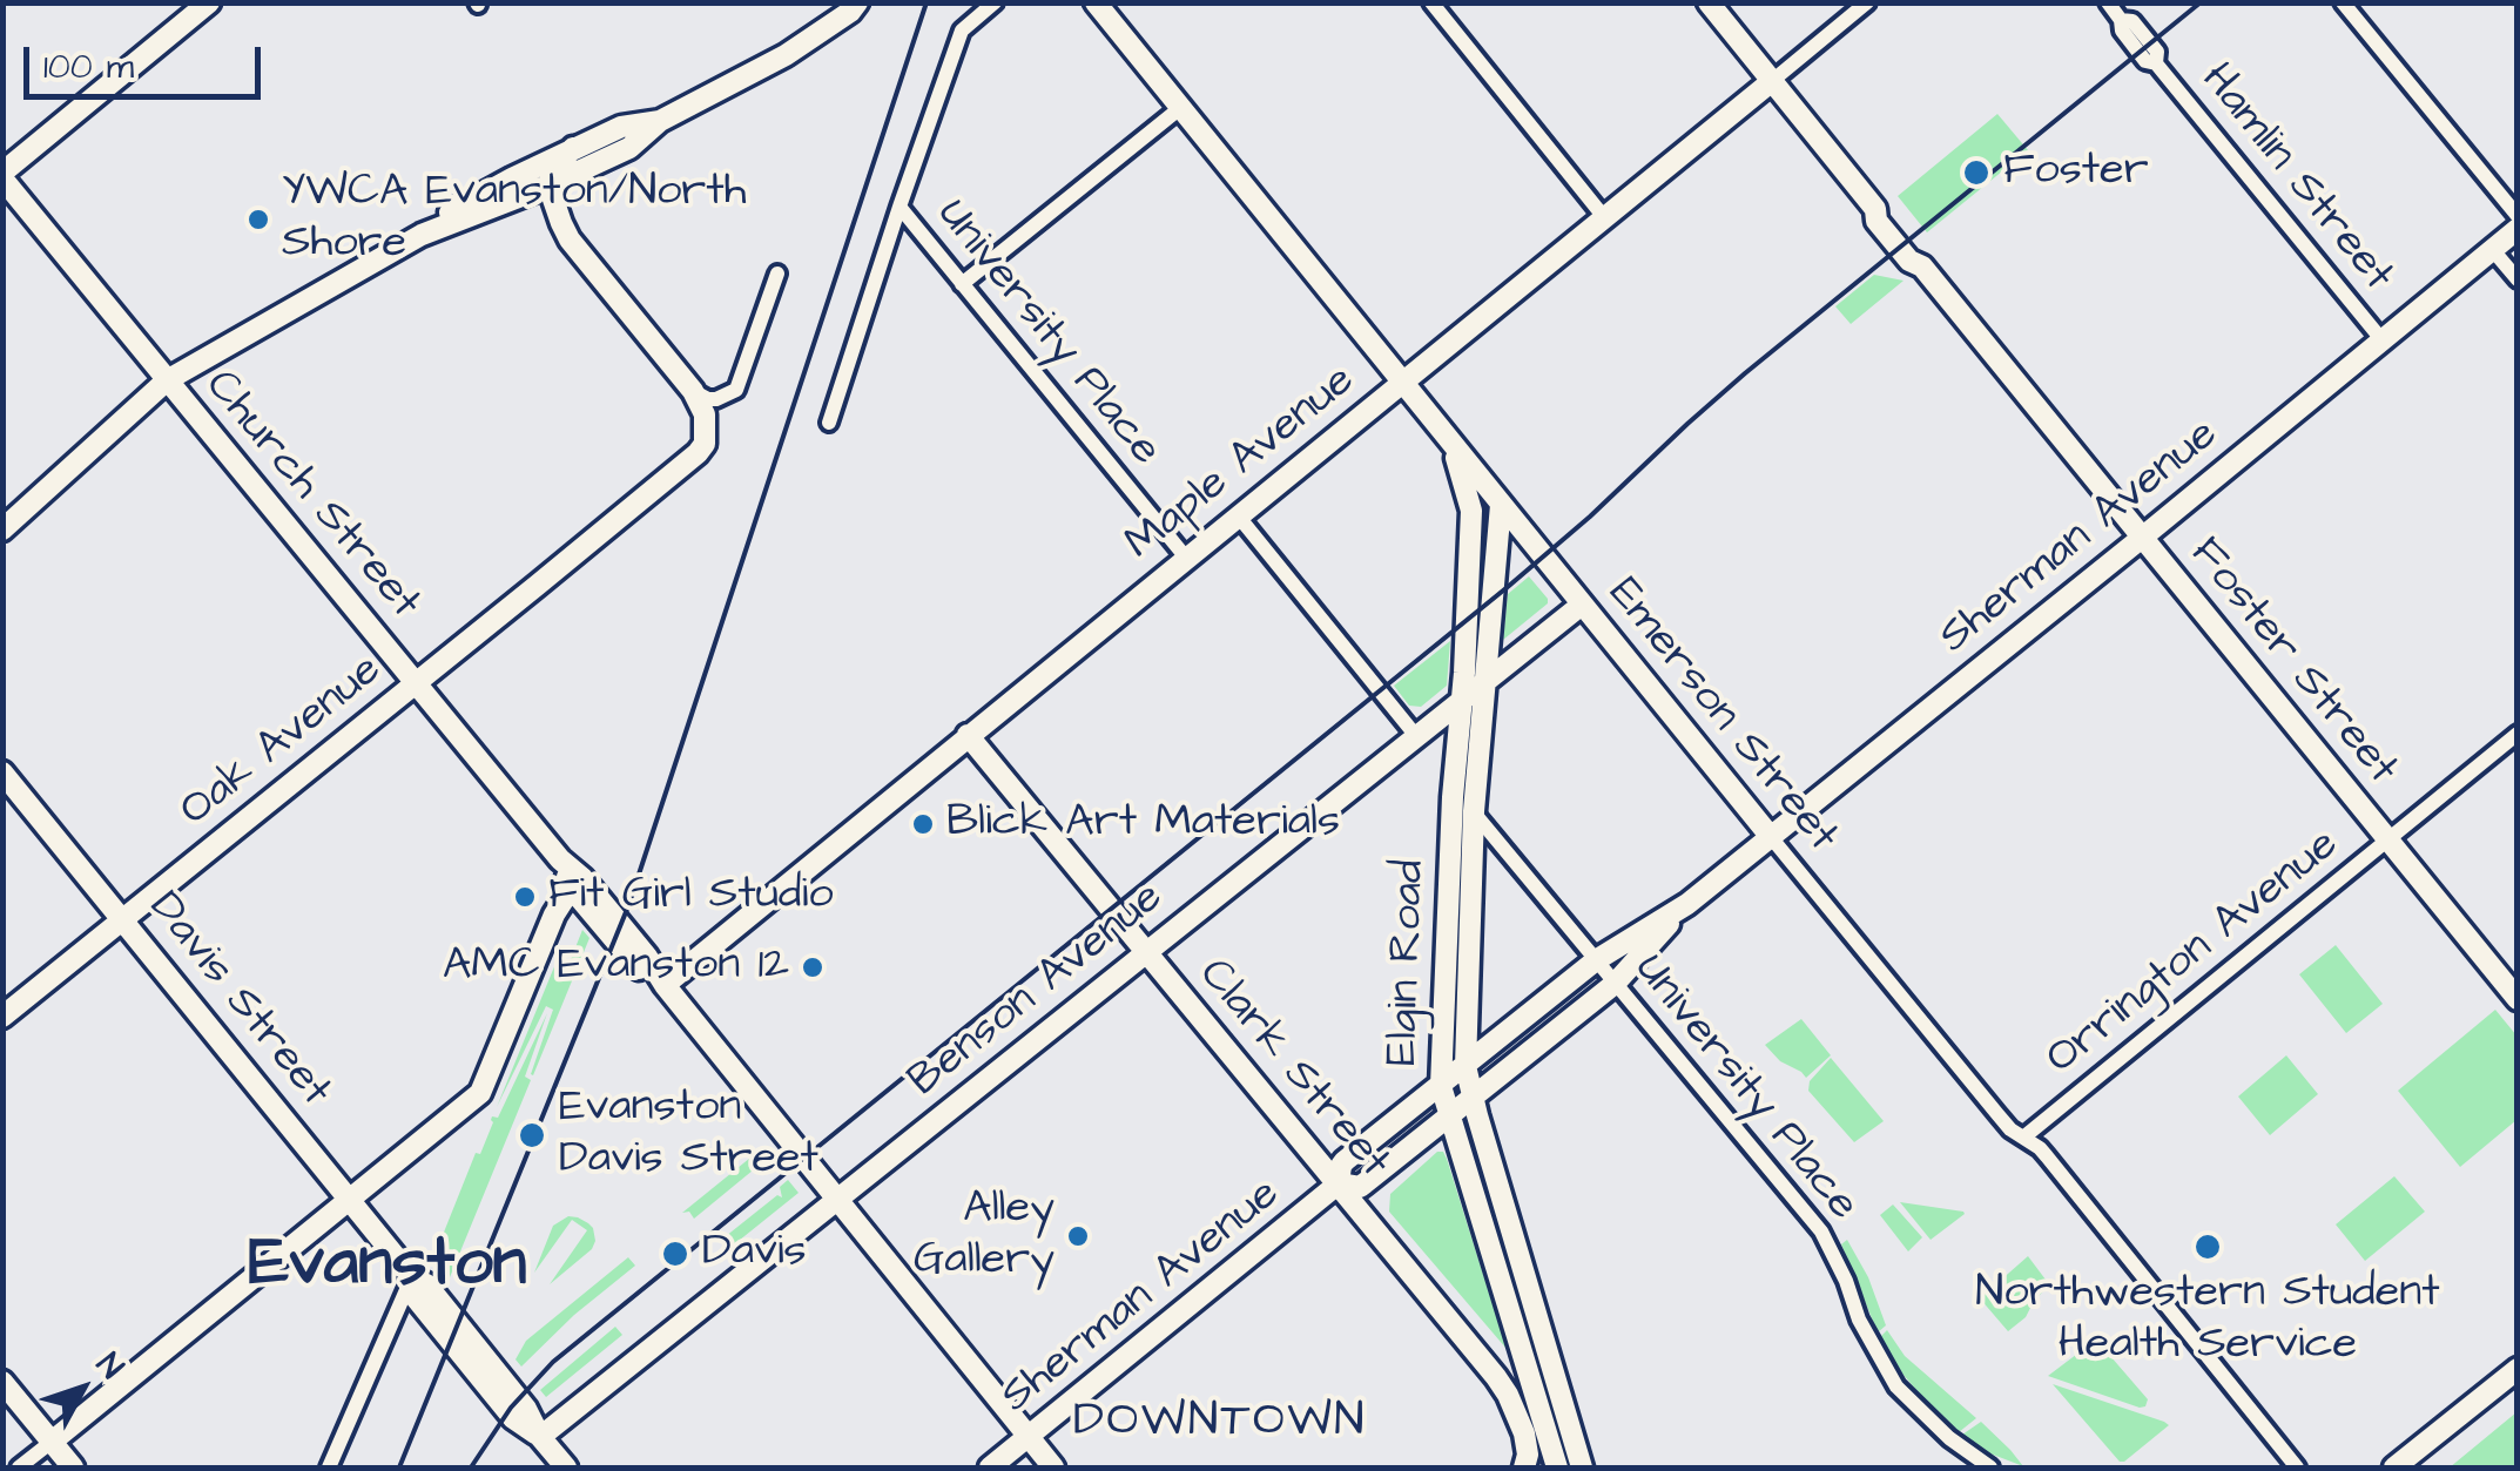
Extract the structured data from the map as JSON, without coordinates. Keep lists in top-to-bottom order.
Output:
{
  "streets": {
    "street": [
      "Hamlin Street",
      "University Place",
      "Maple Avenue",
      "Church Street",
      "Sherman Avenue",
      "Foster Street",
      "Emerson Street",
      "Oak Avenue",
      "Orrington Avenue",
      "Elgin Road",
      "Benson Avenue",
      "Davis Street",
      "Clark Street"
    ]
  },
  "crossings": [
    ["Hamlin Street", "Sherman Avenue"],
    ["University Place", "Maple Avenue"],
    ["University Place", "Sherman Avenue"],
    ["University Place", "Elgin Road"],
    ["Maple Avenue", "Church Street"],
    ["Maple Avenue", "Foster Street"],
    ["Maple Avenue", "Emerson Street"],
    ["Maple Avenue", "Clark Street"],
    ["Church Street", "Sherman Avenue"],
    ["Church Street", "Oak Avenue"],
    ["Church Street", "Benson Avenue"],
    ["Sherman Avenue", "Foster Street"],
    ["Sherman Avenue", "Emerson Street"],
    ["Sherman Avenue", "Elgin Road"],
    ["Sherman Avenue", "Clark Street"],
    ["Foster Street", "Orrington Avenue"],
    ["Emerson Street", "Orrington Avenue"],
    ["Emerson Street", "Elgin Road"],
    ["Emerson Street", "Benson Avenue"],
    ["Oak Avenue", "Davis Street"],
    ["Elgin Road", "Benson Avenue"],
    ["Benson Avenue", "Davis Street"],
    ["Benson Avenue", "Clark Street"]
  ],
  "districts": ["Evanston", "DOWNTOWN"],
  "places": [
    "Foster",
    "YWCA Evanston/North Shore",
    "Blick Art Materials",
    "Fit Girl Studio",
    "AMC Evanston 12",
    "Evanston Davis Street",
    "Alley Gallery",
    "Northwestern Student Health Service",
    "Davis"
  ],
  "scale_bar": "100 m",
  "north": "top right"
}
